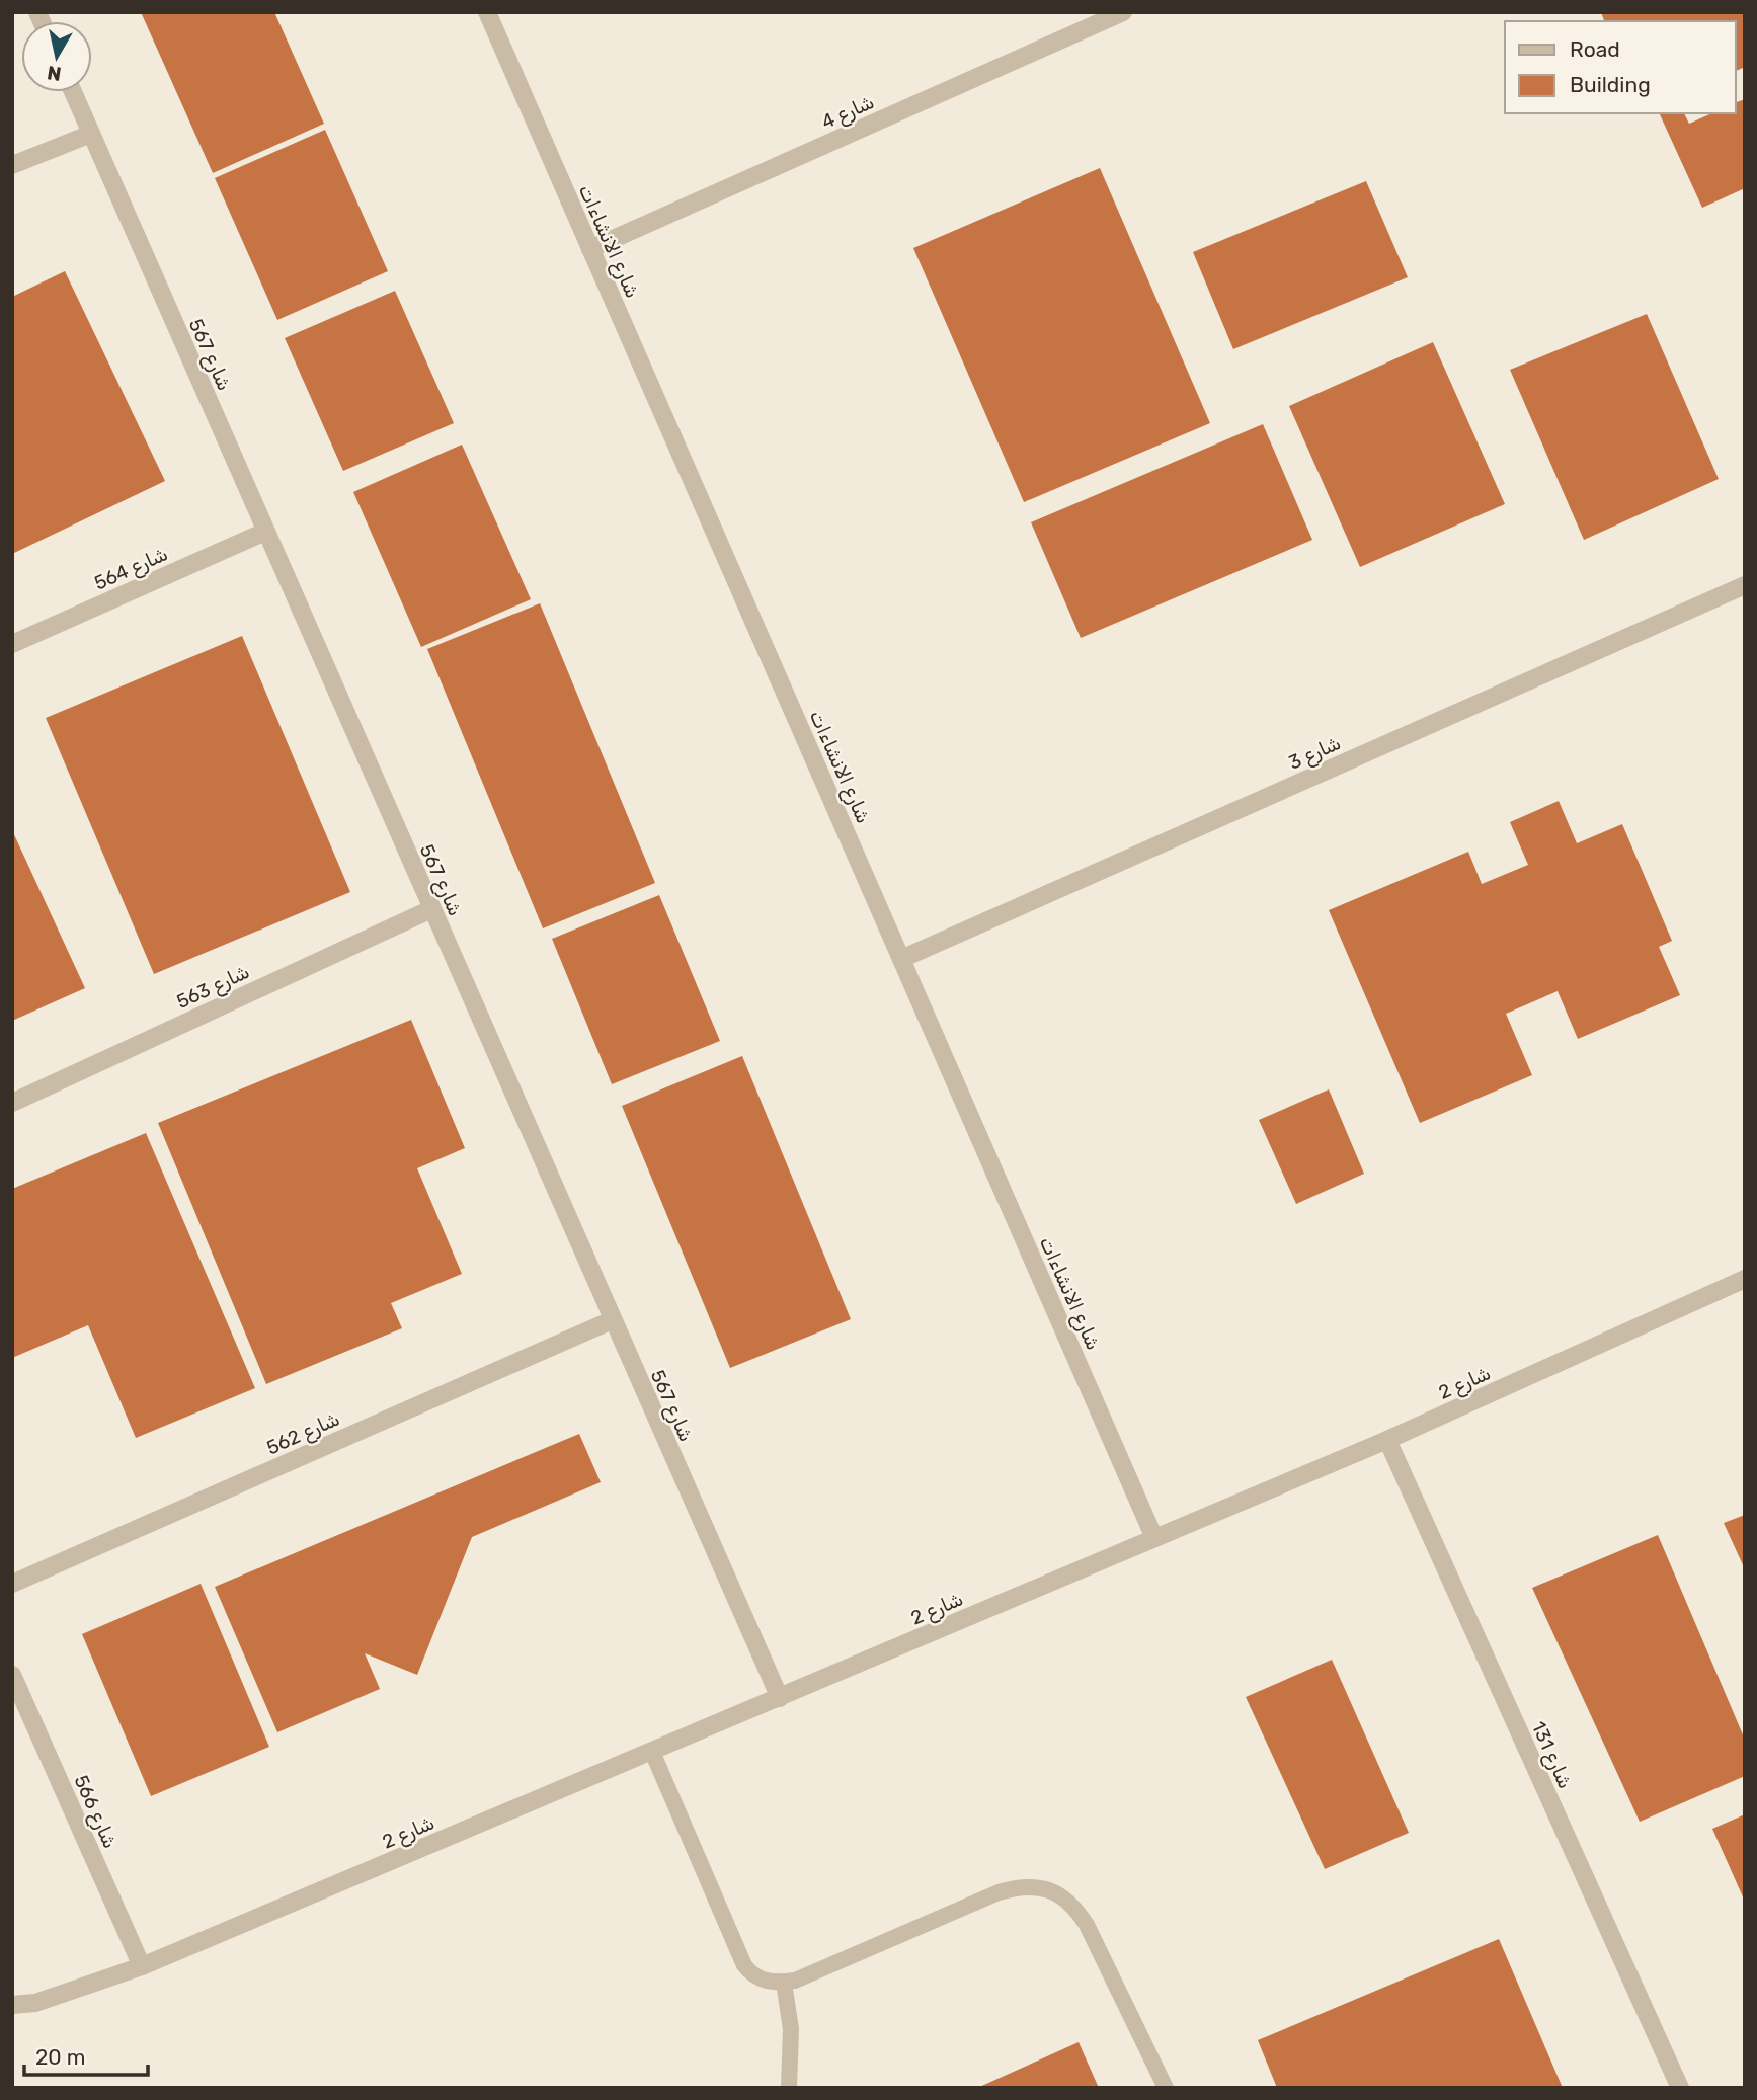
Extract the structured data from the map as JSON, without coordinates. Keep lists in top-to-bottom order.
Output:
{
  "streets": {
    "street": [
      "شارع 4",
      "شارع الانشاءات",
      "شارع 567",
      "شارع 564",
      "شارع 3",
      "شارع 563",
      "شارع 2",
      "شارع 562",
      "شارع 131",
      "شارع 566"
    ]
  },
  "crossings": [
    ["شارع 4", "شارع الانشاءات"],
    ["شارع الانشاءات", "شارع 3"],
    ["شارع الانشاءات", "شارع 2"],
    ["شارع 567", "شارع 564"],
    ["شارع 567", "شارع 563"],
    ["شارع 567", "شارع 2"],
    ["شارع 567", "شارع 562"],
    ["شارع 2", "شارع 131"],
    ["شارع 2", "شارع 566"]
  ],
  "legend": ["Road", "Building"],
  "scale_bar": "20 m",
  "north": "bottom"
}
